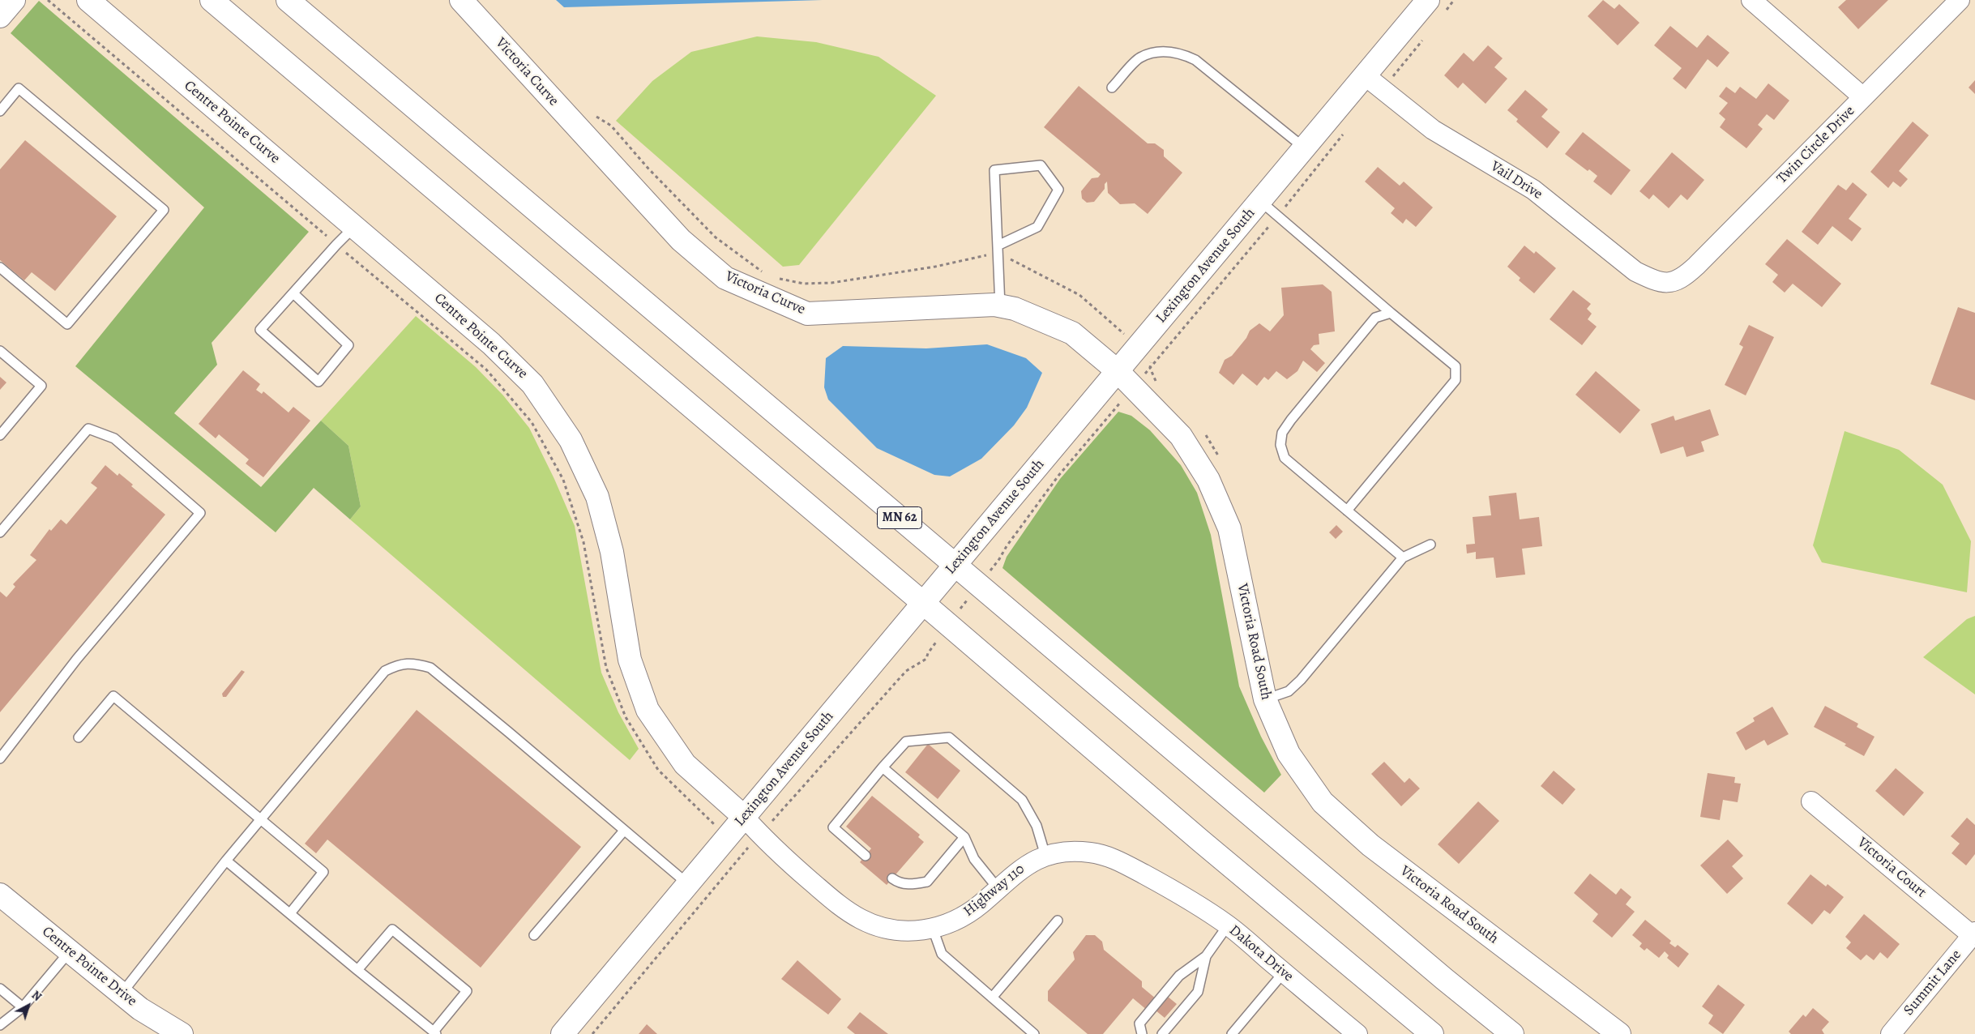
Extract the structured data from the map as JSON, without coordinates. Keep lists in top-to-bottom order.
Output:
{
  "streets": {
    "main road": [
      "Victoria Curve",
      "Centre Pointe Curve",
      "Lexington Avenue South",
      "MN 62",
      "Victoria Road South",
      "Centre Pointe Drive"
    ],
    "street": [
      "Twin Circle Drive",
      "Vail Drive",
      "Victoria Court",
      "Highway 110",
      "Dakota Drive",
      "Summit Lane"
    ]
  },
  "crossings": [
    ["Victoria Curve", "Lexington Avenue South"],
    ["Victoria Curve", "Victoria Road South"],
    ["Centre Pointe Curve", "Lexington Avenue South"],
    ["Centre Pointe Curve", "Highway 110"],
    ["Twin Circle Drive", "Vail Drive"],
    ["Vail Drive", "Lexington Avenue South"],
    ["Lexington Avenue South", "MN 62"],
    ["Lexington Avenue South", "Victoria Road South"],
    ["Lexington Avenue South", "Highway 110"],
    ["Victoria Court", "Summit Lane"],
    ["Highway 110", "Dakota Drive"]
  ],
  "north": "top right"
}
